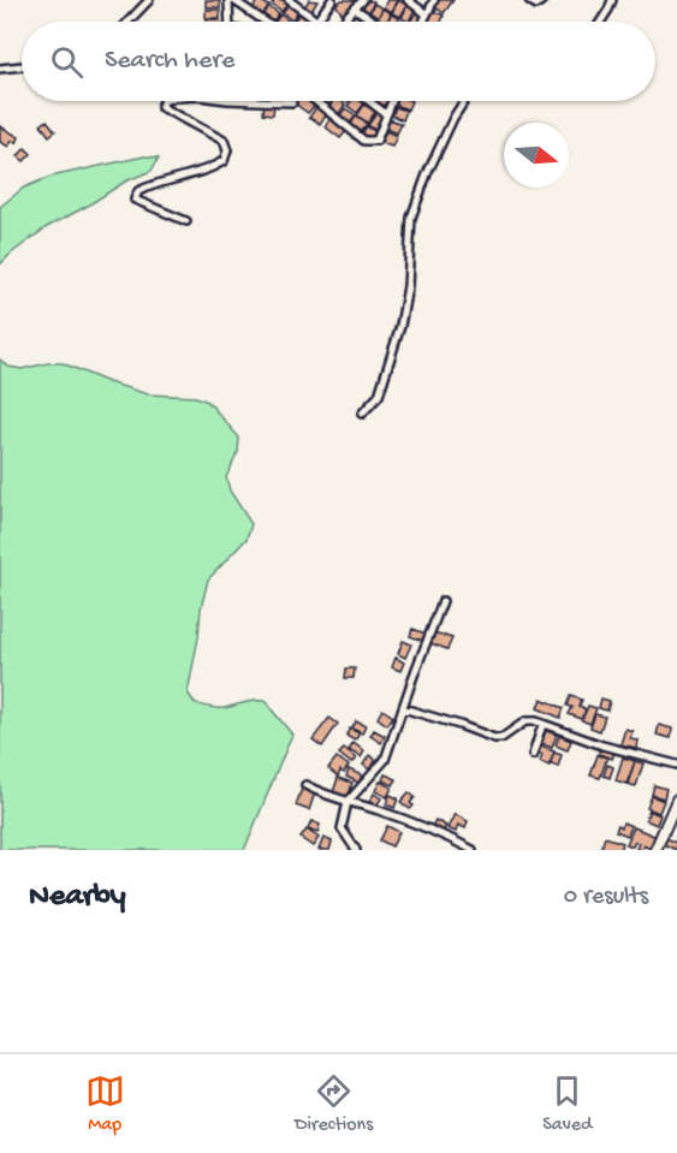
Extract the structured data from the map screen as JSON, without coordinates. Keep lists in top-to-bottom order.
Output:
{
  "north": "right",
  "page": {
    "search": "Search here",
    "heading": ["Nearby", "0 results"],
    "nav": ["Map", "Directions", "Saved"]
  }
}
